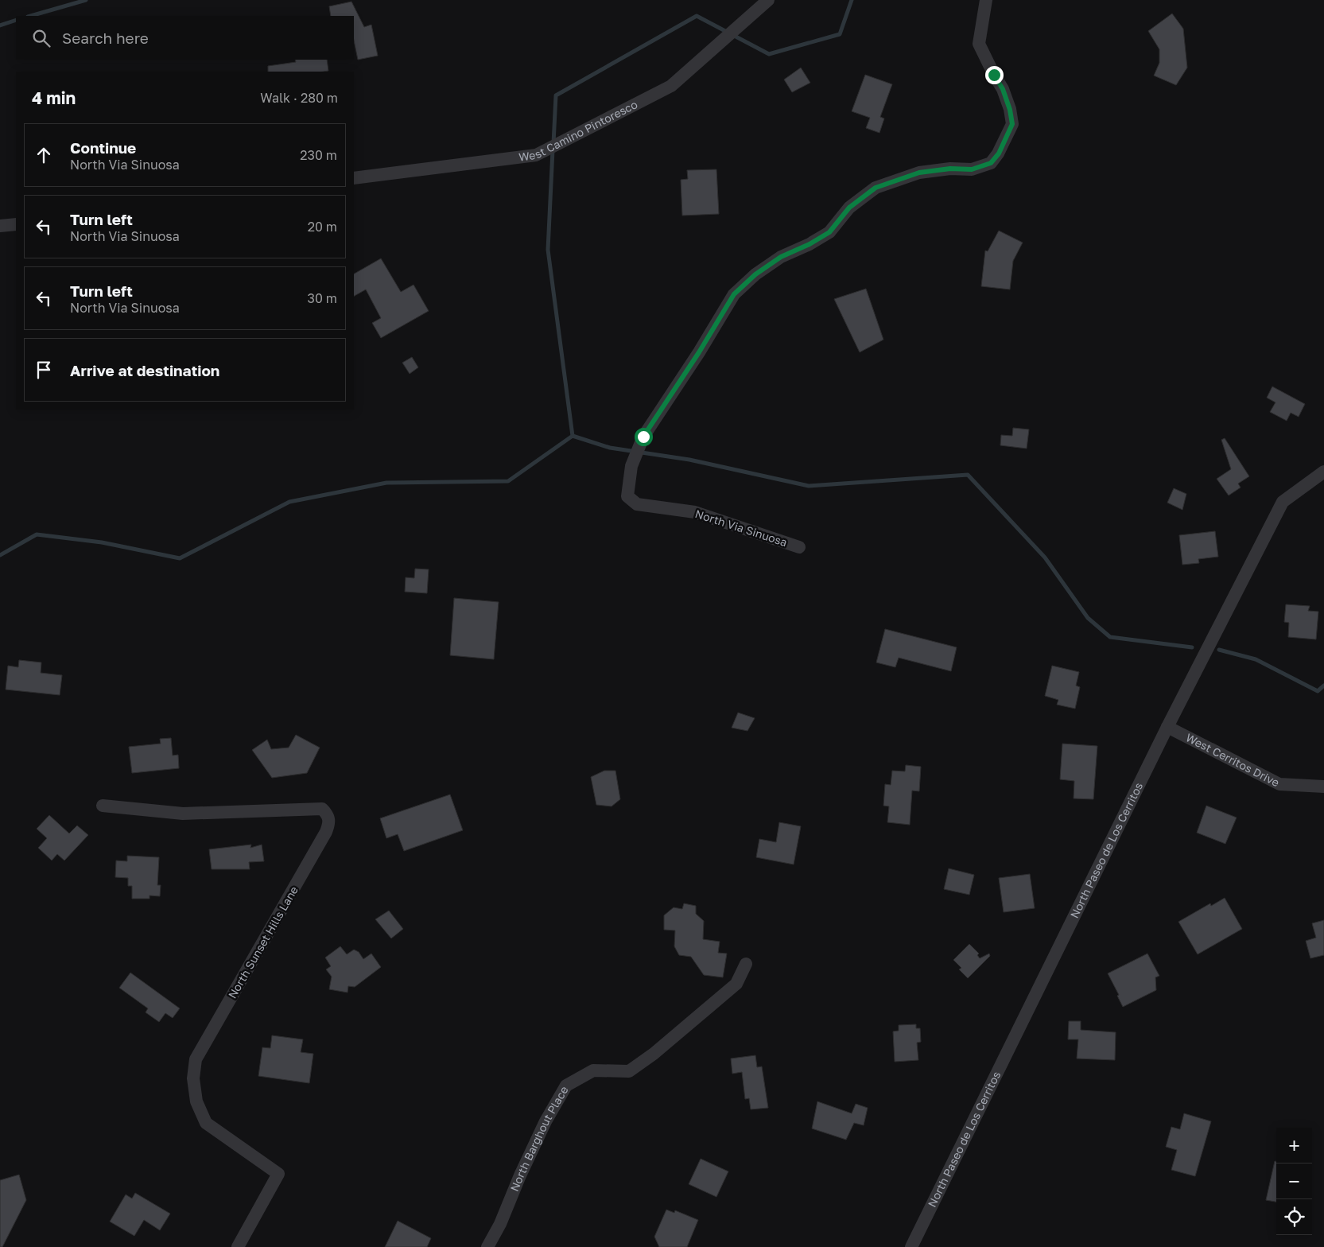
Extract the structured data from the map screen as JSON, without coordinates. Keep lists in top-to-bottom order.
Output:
{
  "streets": {
    "street": [
      "West Camino Pintoresco",
      "North Via Sinuosa",
      "West Cerritos Drive",
      "North Paseo de Los Cerritos",
      "North Sunset Hills Lane",
      "North Barghout Place"
    ]
  },
  "crossings": [
    ["West Cerritos Drive", "North Paseo de Los Cerritos"]
  ],
  "page": {
    "search": "Search here",
    "heading": ["4 min", "Walk · 280 m"],
    "list": [
      ["Continue", "North Via Sinuosa", "230 m"],
      ["Turn left", "North Via Sinuosa", "20 m"],
      ["Turn left", "North Via Sinuosa", "30 m"],
      "Arrive at destination"
    ],
    "map_buttons": ["+", "−"]
  }
}
